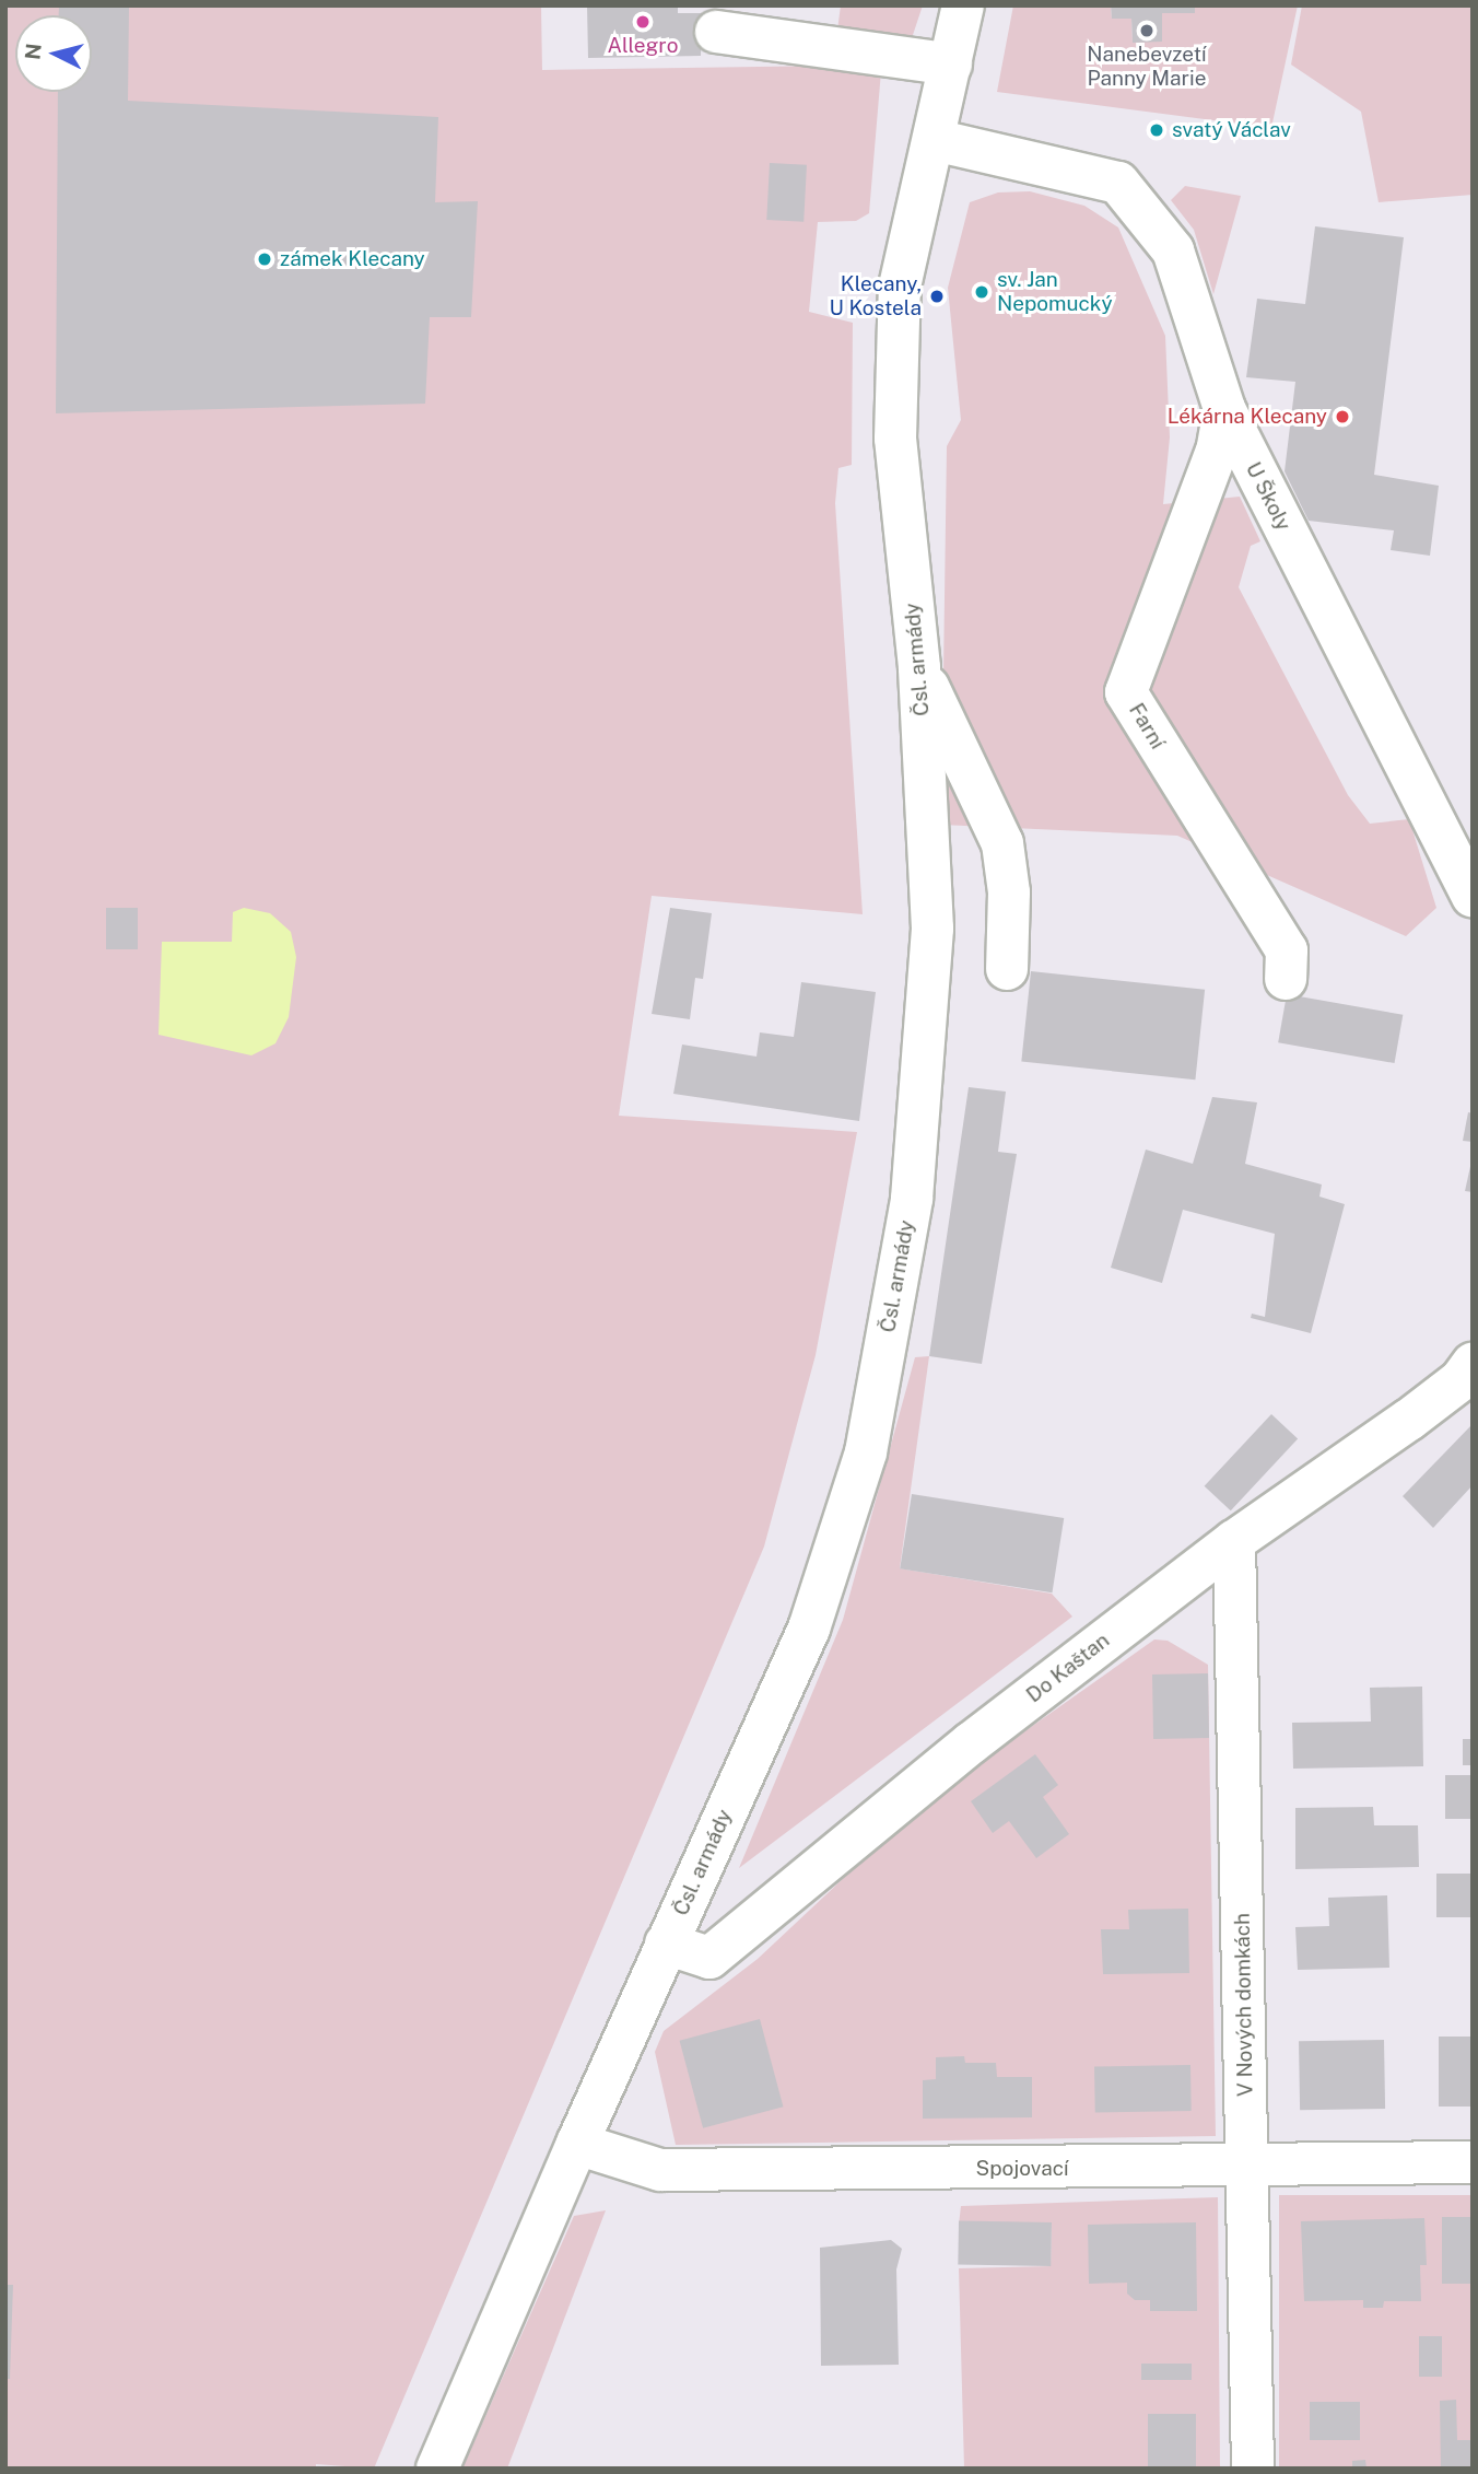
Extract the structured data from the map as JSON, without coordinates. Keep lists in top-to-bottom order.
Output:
{
  "streets": {
    "street": [
      "U Školy",
      "Čsl. armády",
      "Farní",
      "Do Kaštan",
      "V Nových domkách",
      "Spojovací"
    ]
  },
  "crossings": [
    ["U Školy", "Čsl. armády"],
    ["U Školy", "Farní"],
    ["Čsl. armády", "Do Kaštan"],
    ["Čsl. armády", "Spojovací"],
    ["Do Kaštan", "V Nových domkách"],
    ["V Nových domkách", "Spojovací"]
  ],
  "places": [
    "Allegro",
    "Nanebevzetí Panny Marie",
    "svatý Václav",
    "zámek Klecany",
    "sv. Jan Nepomucký",
    "Klecany, U Kostela",
    "Lékárna Klecany"
  ],
  "north": "left"
}
